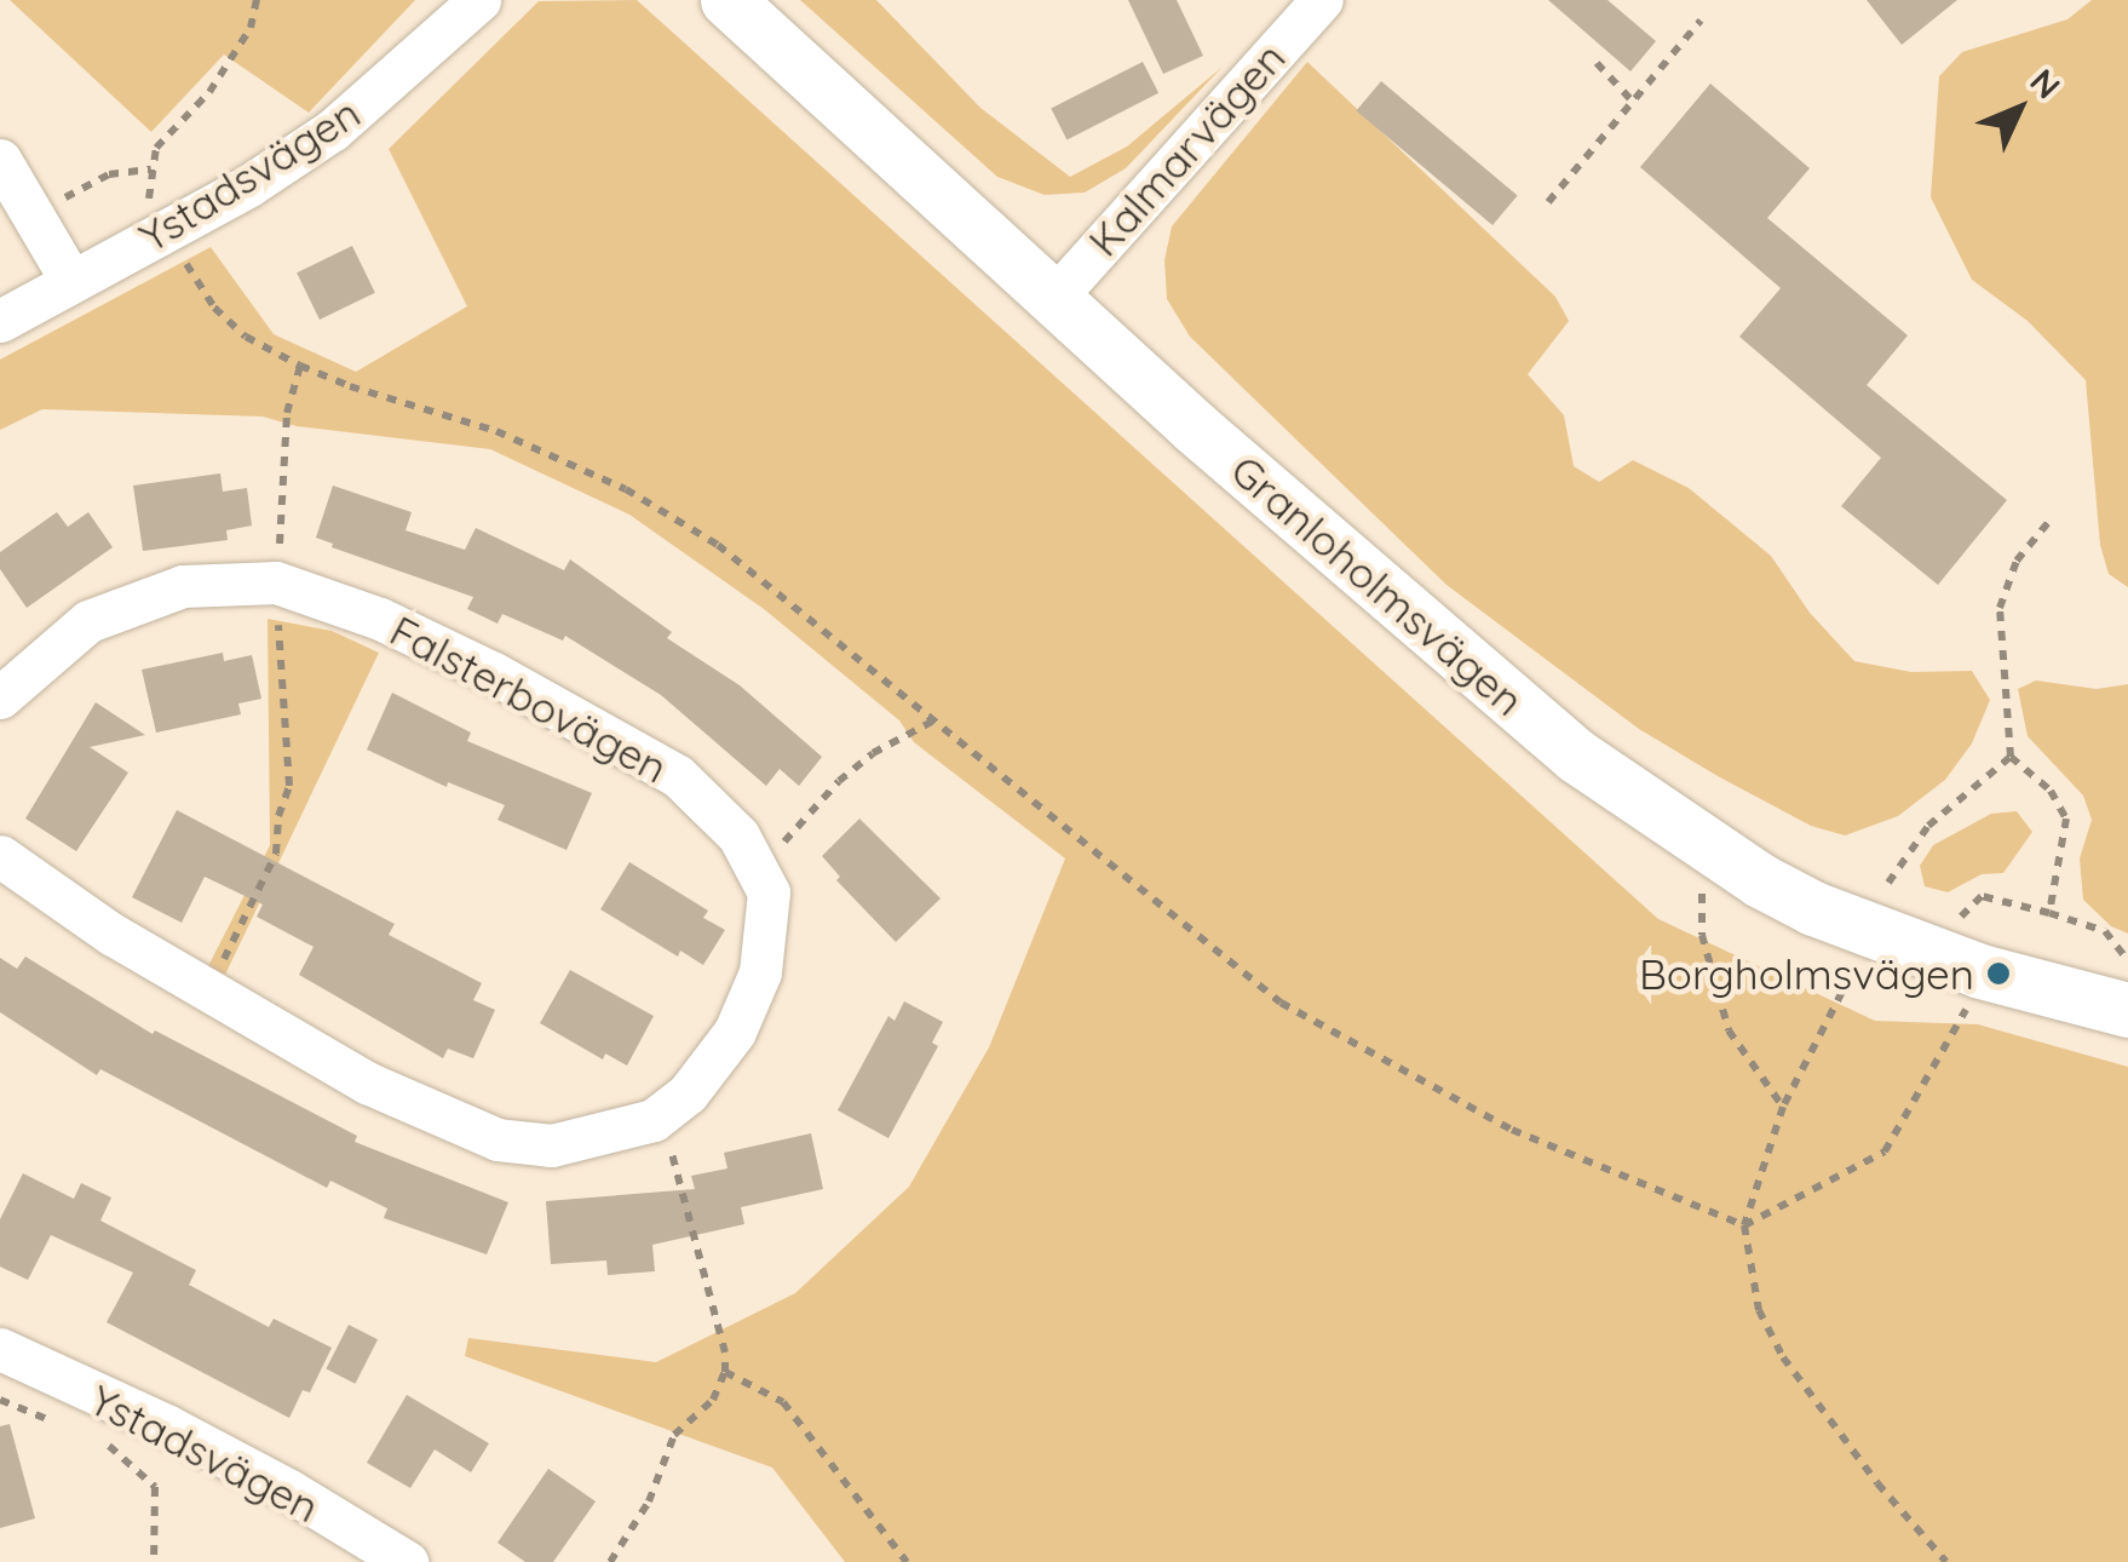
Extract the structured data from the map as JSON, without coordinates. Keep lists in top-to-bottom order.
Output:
{
  "streets": {
    "street": [
      "Kalmarvägen",
      "Ystadsvägen",
      "Granloholmsvägen",
      "Falsterbovägen"
    ]
  },
  "crossings": [
    ["Kalmarvägen", "Granloholmsvägen"]
  ],
  "places": ["Borgholmsvägen"],
  "north": "top right"
}
